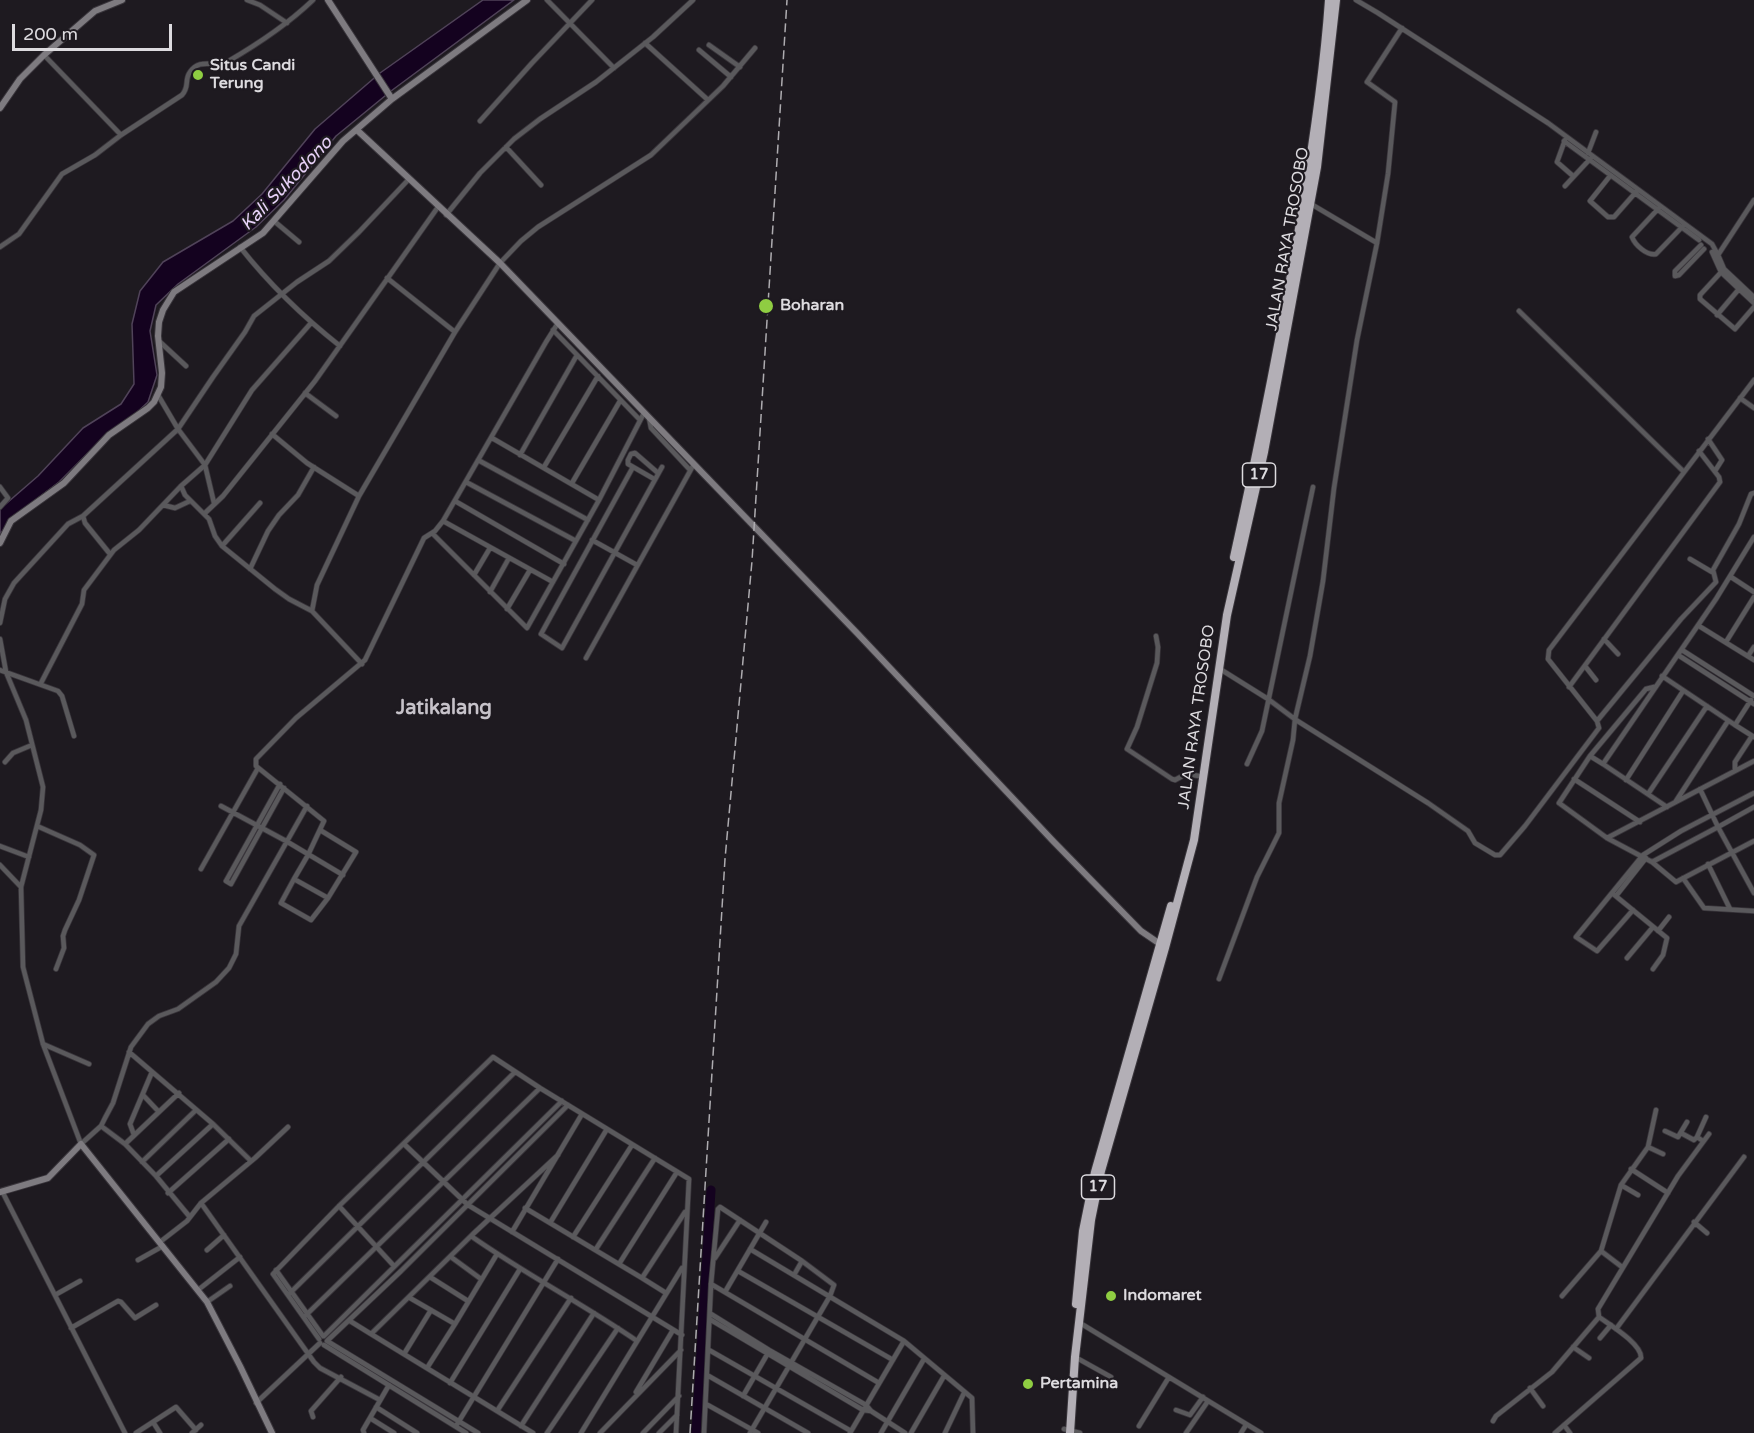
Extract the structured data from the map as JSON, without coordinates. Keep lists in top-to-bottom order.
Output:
{
  "streets": {
    "highway": ["JALAN RAYA TROSOBO", "17"]
  },
  "districts": ["Jatikalang"],
  "water": ["Kali Sukodono"],
  "places": [
    "Situs Candi Terung",
    "Boharan",
    "Indomaret",
    "Pertamina"
  ],
  "scale_bar": "200 m"
}
